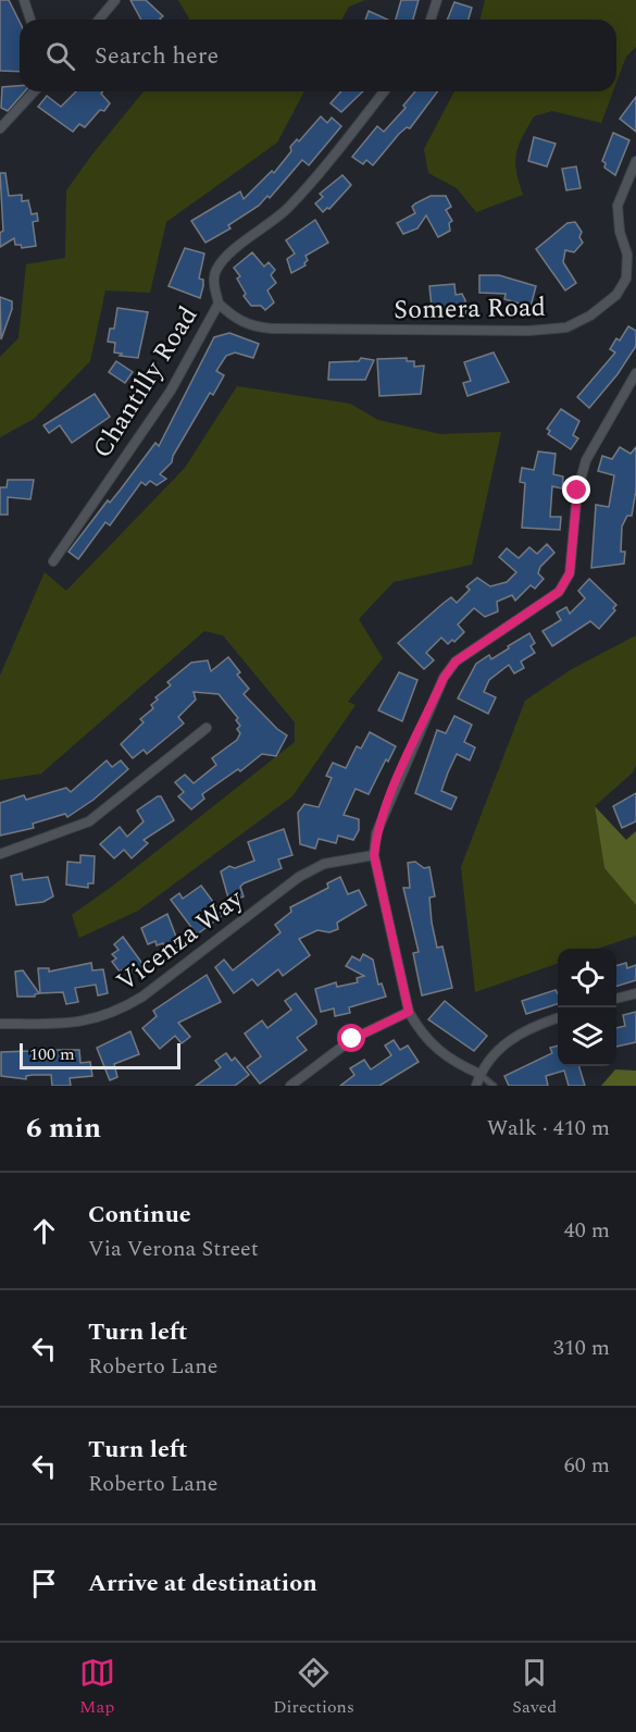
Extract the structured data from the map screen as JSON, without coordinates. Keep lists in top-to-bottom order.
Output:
{
  "streets": {
    "street": ["Somera Road", "Chantilly Road", "Vicenza Way"]
  },
  "crossings": [
    ["Somera Road", "Chantilly Road"]
  ],
  "scale_bar": "100 m",
  "page": {
    "search": "Search here",
    "scale": "100 m",
    "heading": ["6 min", "Walk · 410 m"],
    "list": [
      ["Continue", "Via Verona Street", "40 m"],
      ["Turn left", "Roberto Lane", "310 m"],
      ["Turn left", "Roberto Lane", "60 m"],
      "Arrive at destination"
    ],
    "nav": ["Map", "Directions", "Saved"]
  }
}
